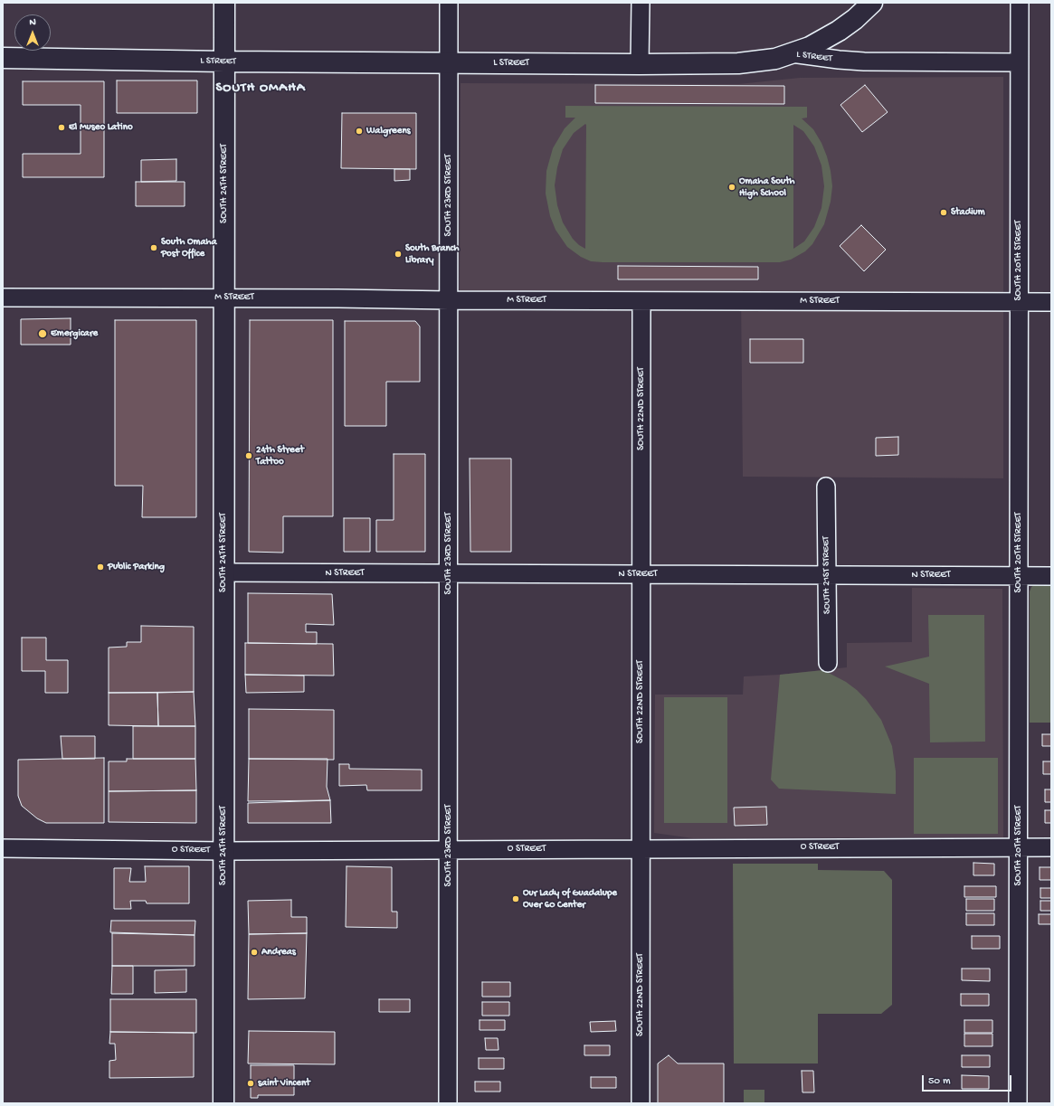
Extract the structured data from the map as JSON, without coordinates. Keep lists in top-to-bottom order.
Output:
{
  "streets": {
    "main road": ["L STREET", "SOUTH 24TH STREET"],
    "street": [
      "SOUTH 23RD STREET",
      "SOUTH 20TH STREET",
      "M STREET",
      "SOUTH 22ND STREET",
      "N STREET",
      "SOUTH 21ST STREET",
      "O STREET"
    ]
  },
  "crossings": [
    ["L STREET", "SOUTH 24TH STREET"],
    ["L STREET", "SOUTH 23RD STREET"],
    ["L STREET", "SOUTH 20TH STREET"],
    ["SOUTH 24TH STREET", "M STREET"],
    ["SOUTH 24TH STREET", "N STREET"],
    ["SOUTH 24TH STREET", "O STREET"],
    ["SOUTH 23RD STREET", "M STREET"],
    ["SOUTH 23RD STREET", "N STREET"],
    ["SOUTH 23RD STREET", "O STREET"],
    ["SOUTH 20TH STREET", "M STREET"],
    ["SOUTH 20TH STREET", "N STREET"],
    ["SOUTH 20TH STREET", "O STREET"],
    ["M STREET", "SOUTH 22ND STREET"],
    ["SOUTH 22ND STREET", "N STREET"],
    ["SOUTH 22ND STREET", "O STREET"],
    ["N STREET", "SOUTH 21ST STREET"]
  ],
  "districts": ["SOUTH OMAHA"],
  "places": [
    "El Museo Latino",
    "Walgreens",
    "Omaha South High School",
    "Stadium",
    "South Omaha Post Office",
    "South Branch Library",
    "Emergicare",
    "24th Street Tattoo",
    "Public Parking",
    "Our Lady of Guadalupe Over 60 Center",
    "Andreas",
    "saint Vincent"
  ],
  "scale_bar": "50 m",
  "north": "top"
}
